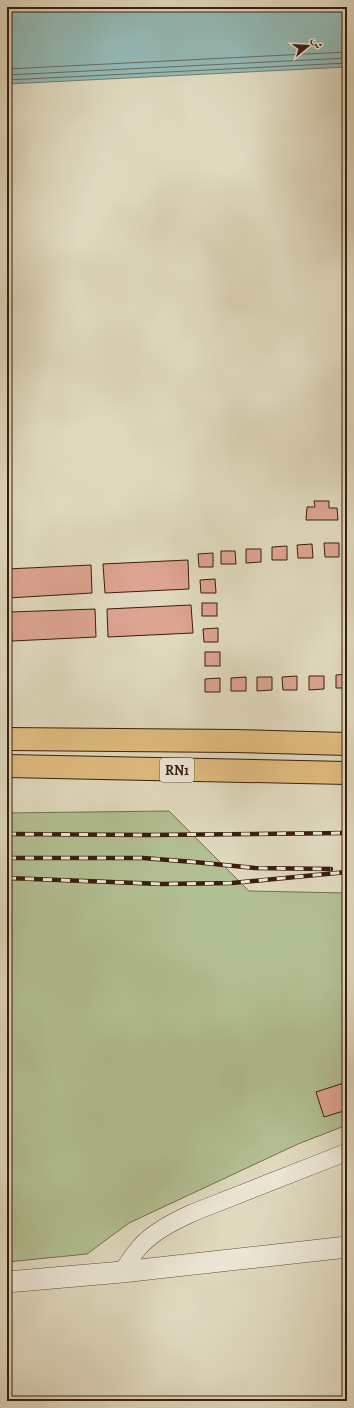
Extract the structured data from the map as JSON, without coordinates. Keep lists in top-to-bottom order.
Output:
{
  "streets": {
    "main road": ["RN1"]
  },
  "north": "right"
}
